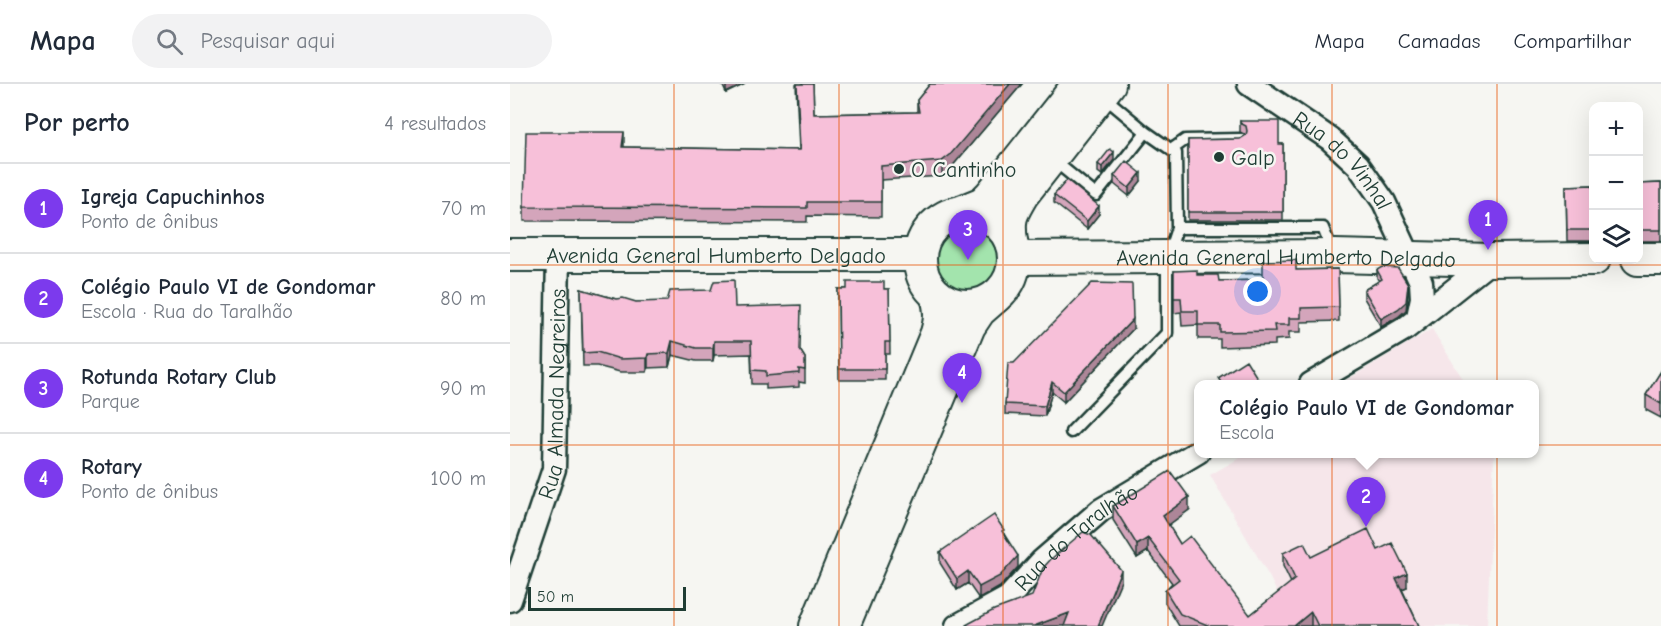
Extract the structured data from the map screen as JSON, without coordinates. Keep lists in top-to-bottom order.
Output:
{
  "streets": {
    "main road": ["Avenida General Humberto Delgado"],
    "street": ["Rua do Vinhal", "Rua Almada Negreiros", "Rua do Taralhão"]
  },
  "crossings": [
    ["Rua do Vinhal", "Avenida General Humberto Delgado"],
    ["Avenida General Humberto Delgado", "Rua Almada Negreiros"]
  ],
  "places": ["Galp", "O Cantinho"],
  "scale_bar": "50 m",
  "page": {
    "header": "Mapa",
    "search": "Pesquisar aqui",
    "nav": ["Mapa", "Camadas", "Compartilhar"],
    "heading": ["Por perto", "4 resultados"],
    "map_buttons": ["+", "−"],
    "list": [
      {
        "mark": "1",
        "name": "Igreja Capuchinhos",
        "note": "Ponto de ônibus",
        "value": "70 m"
      },
      {
        "mark": "2",
        "name": "Colégio Paulo VI de Gondomar",
        "note": "Escola · Rua do Taralhão",
        "value": "80 m"
      },
      {
        "mark": "3",
        "name": "Rotunda Rotary Club",
        "note": "Parque",
        "value": "90 m"
      },
      {
        "mark": "4",
        "name": "Rotary",
        "note": "Ponto de ônibus",
        "value": "100 m"
      }
    ],
    "pins": [
      "1",
      "3",
      "4",
      "2"
    ],
    "popup": ["Colégio Paulo VI de Gondomar", "Escola"],
    "scale": "50 m"
  }
}
